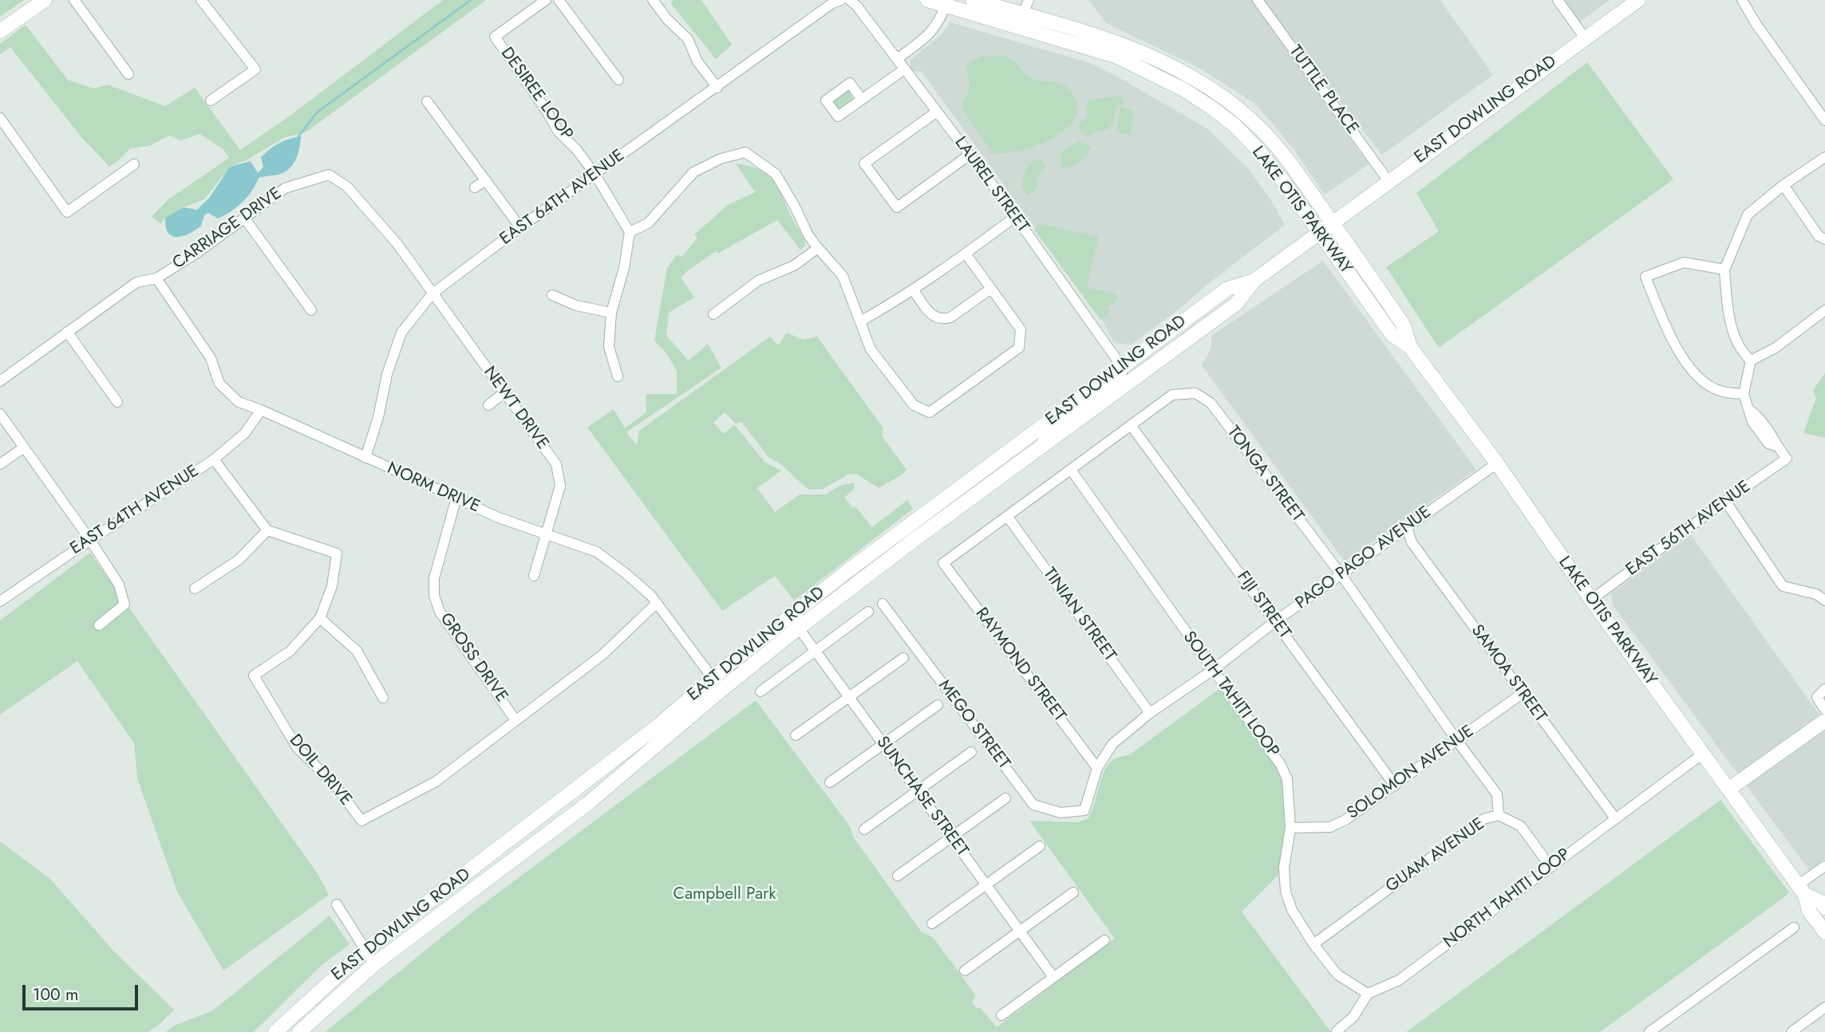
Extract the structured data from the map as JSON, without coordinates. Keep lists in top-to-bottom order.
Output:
{
  "streets": {
    "main road": ["EAST DOWLING ROAD", "LAKE OTIS PARKWAY"],
    "street": [
      "TUTTLE PLACE",
      "DESIREE LOOP",
      "LAUREL STREET",
      "EAST 64TH AVENUE",
      "CARRIAGE DRIVE",
      "NEWT DRIVE",
      "TONGA STREET",
      "NORM DRIVE",
      "EAST 56TH AVENUE",
      "PAGO PAGO AVENUE",
      "FIJI STREET",
      "TINIAN STREET",
      "GROSS DRIVE",
      "RAYMOND STREET",
      "SAMOA STREET",
      "SOUTH TAHITI LOOP",
      "MEGO STREET",
      "DOIL DRIVE",
      "SOLOMON AVENUE",
      "SUNCHASE STREET",
      "GUAM AVENUE",
      "NORTH TAHITI LOOP"
    ]
  },
  "crossings": [
    ["TUTTLE PLACE", "EAST DOWLING ROAD"],
    ["DESIREE LOOP", "EAST 64TH AVENUE"],
    ["EAST DOWLING ROAD", "LAUREL STREET"],
    ["EAST DOWLING ROAD", "LAKE OTIS PARKWAY"],
    ["EAST DOWLING ROAD", "NORM DRIVE"],
    ["EAST DOWLING ROAD", "SUNCHASE STREET"],
    ["EAST 64TH AVENUE", "CARRIAGE DRIVE"],
    ["EAST 64TH AVENUE", "NEWT DRIVE"],
    ["EAST 64TH AVENUE", "NORM DRIVE"],
    ["LAKE OTIS PARKWAY", "EAST 56TH AVENUE"],
    ["LAKE OTIS PARKWAY", "PAGO PAGO AVENUE"],
    ["LAKE OTIS PARKWAY", "NORTH TAHITI LOOP"],
    ["CARRIAGE DRIVE", "NEWT DRIVE"],
    ["CARRIAGE DRIVE", "NORM DRIVE"],
    ["NEWT DRIVE", "NORM DRIVE"],
    ["TONGA STREET", "PAGO PAGO AVENUE"],
    ["TONGA STREET", "FIJI STREET"],
    ["TONGA STREET", "TINIAN STREET"],
    ["TONGA STREET", "RAYMOND STREET"],
    ["TONGA STREET", "SOUTH TAHITI LOOP"],
    ["TONGA STREET", "SOLOMON AVENUE"],
    ["TONGA STREET", "GUAM AVENUE"],
    ["NORM DRIVE", "GROSS DRIVE"],
    ["NORM DRIVE", "DOIL DRIVE"],
    ["PAGO PAGO AVENUE", "FIJI STREET"],
    ["PAGO PAGO AVENUE", "TINIAN STREET"],
    ["PAGO PAGO AVENUE", "RAYMOND STREET"],
    ["PAGO PAGO AVENUE", "SAMOA STREET"],
    ["PAGO PAGO AVENUE", "SOUTH TAHITI LOOP"],
    ["PAGO PAGO AVENUE", "MEGO STREET"],
    ["FIJI STREET", "SOLOMON AVENUE"],
    ["GROSS DRIVE", "DOIL DRIVE"],
    ["SAMOA STREET", "SOLOMON AVENUE"],
    ["SAMOA STREET", "NORTH TAHITI LOOP"],
    ["SOUTH TAHITI LOOP", "SOLOMON AVENUE"],
    ["SOUTH TAHITI LOOP", "GUAM AVENUE"],
    ["GUAM AVENUE", "NORTH TAHITI LOOP"]
  ],
  "parks": ["Campbell Park"],
  "scale_bar": "100 m"
}
